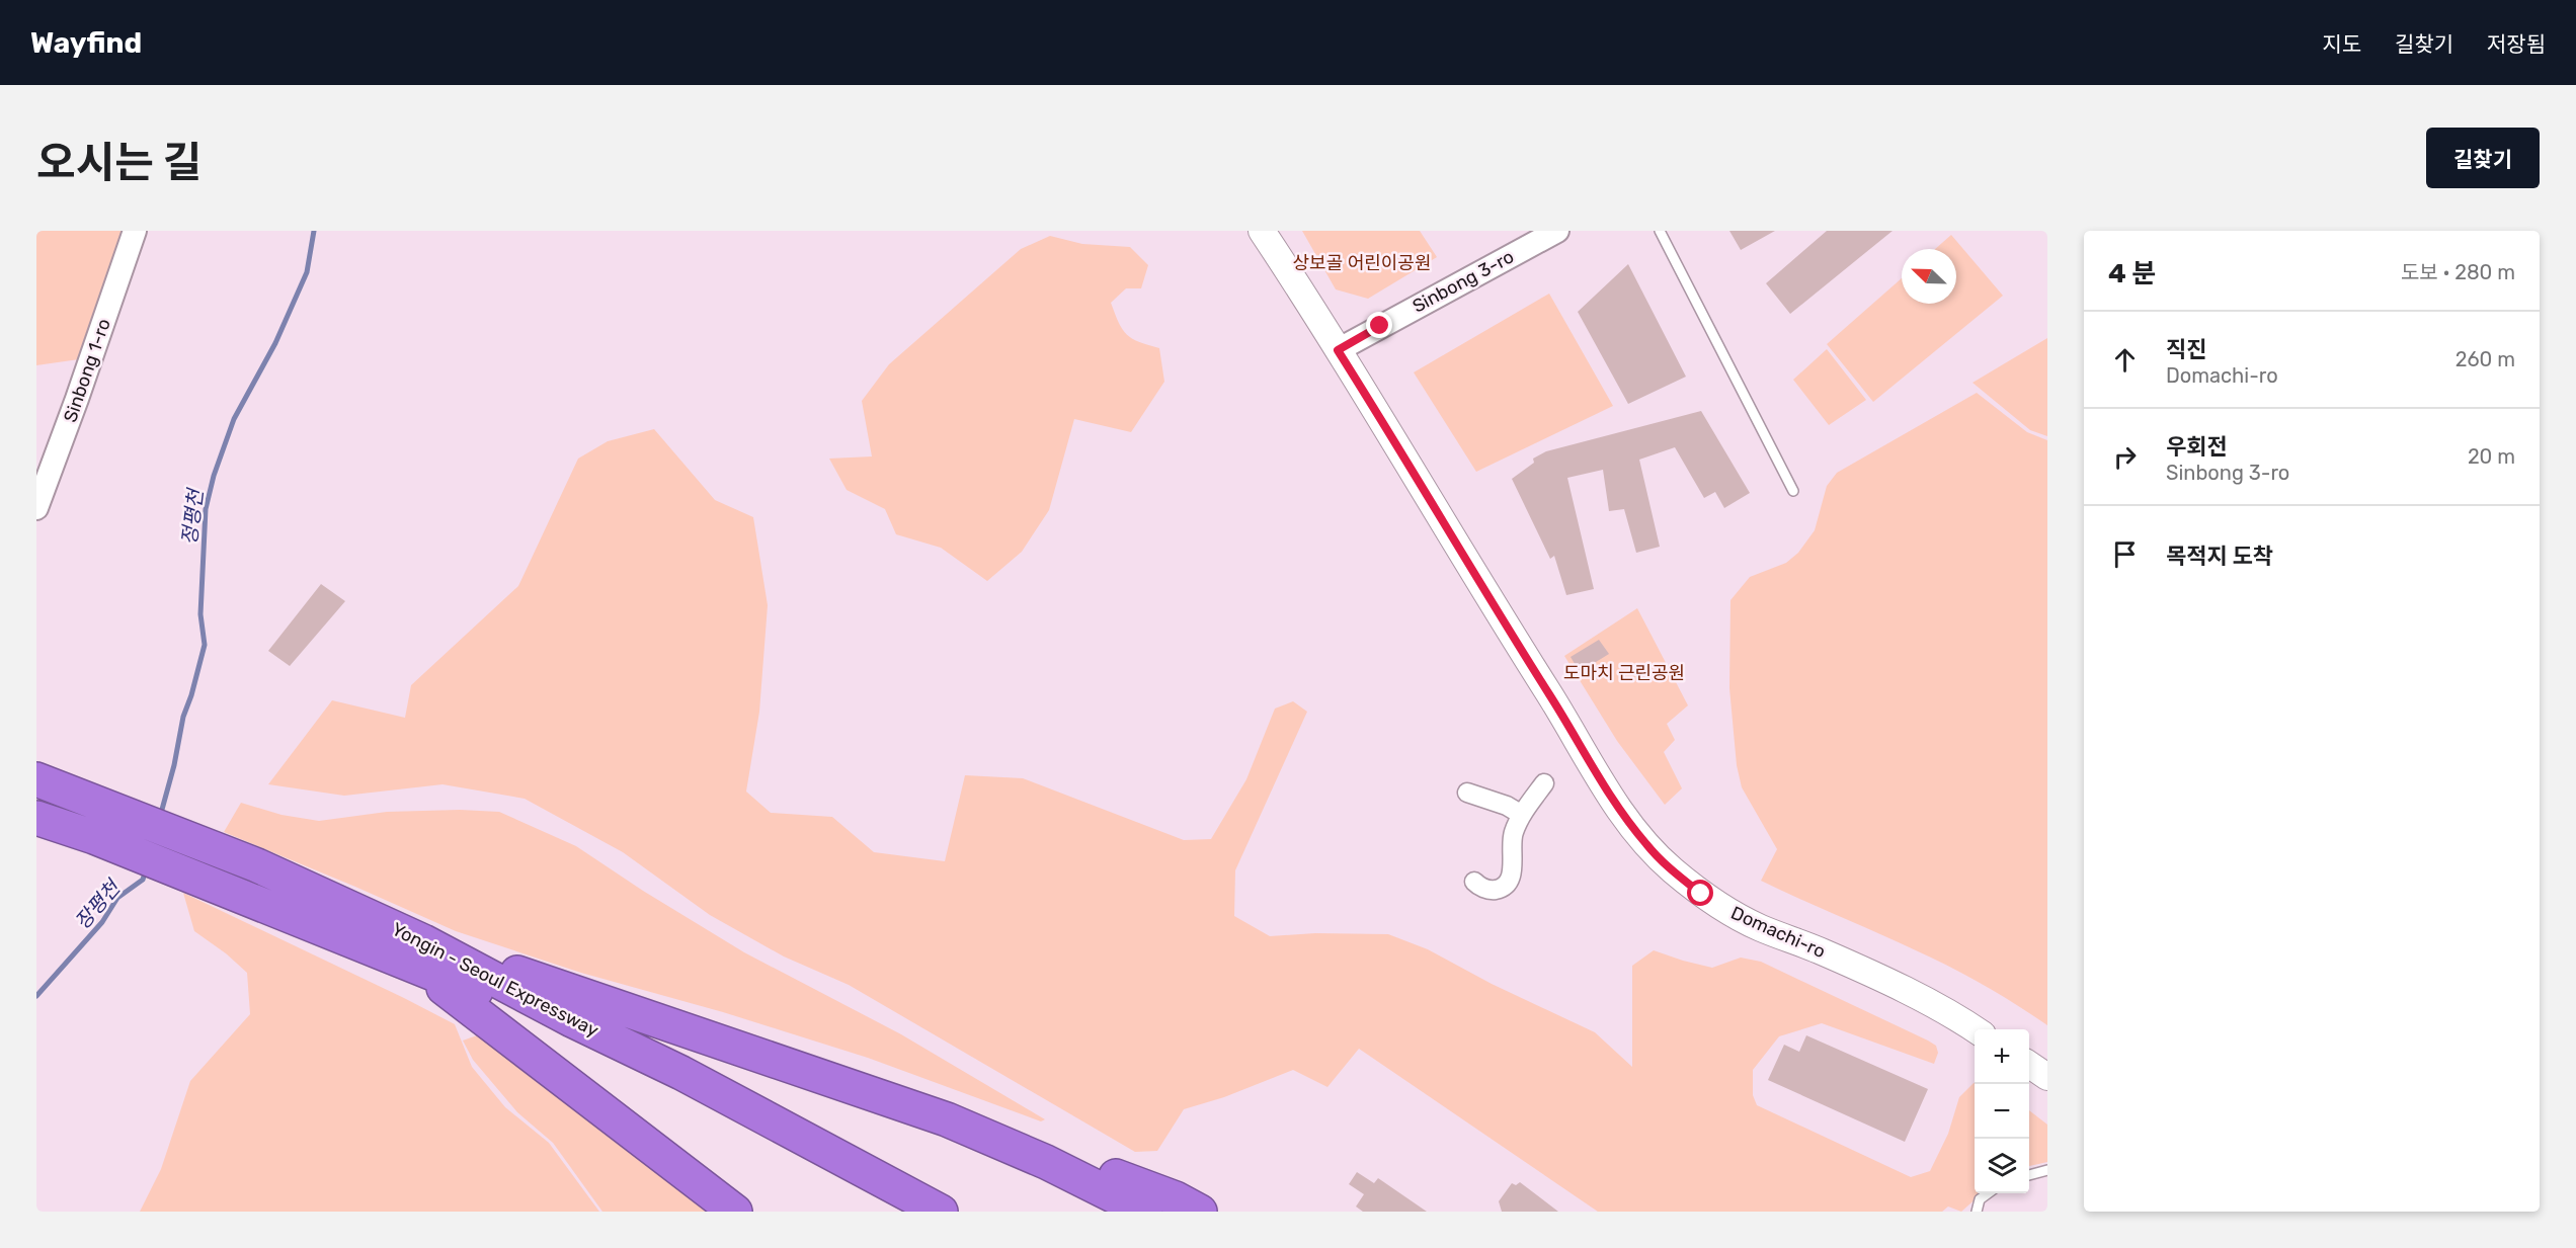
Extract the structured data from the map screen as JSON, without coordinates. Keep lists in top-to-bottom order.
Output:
{
  "streets": {
    "highway": ["Yongin - Seoul Expressway"],
    "main road": ["Domachi-ro"],
    "street": ["Sinbong 3-ro", "Sinbong 1-ro"]
  },
  "crossings": [
    ["Sinbong 3-ro", "Domachi-ro"]
  ],
  "water": ["정평천", "장평천"],
  "parks": ["상보골 어린이공원", "도마치 근린공원"],
  "north": "top left",
  "page": {
    "header": "Wayfind",
    "nav": ["지도", "길찾기", "저장됨"],
    "title": "오시는 길",
    "buttons": "길찾기",
    "heading": ["4 분", "도보 · 280 m"],
    "list": [
      ["직진", "Domachi-ro", "260 m"],
      ["우회전", "Sinbong 3-ro", "20 m"],
      "목적지 도착"
    ],
    "map_buttons": ["+", "−"]
  }
}
